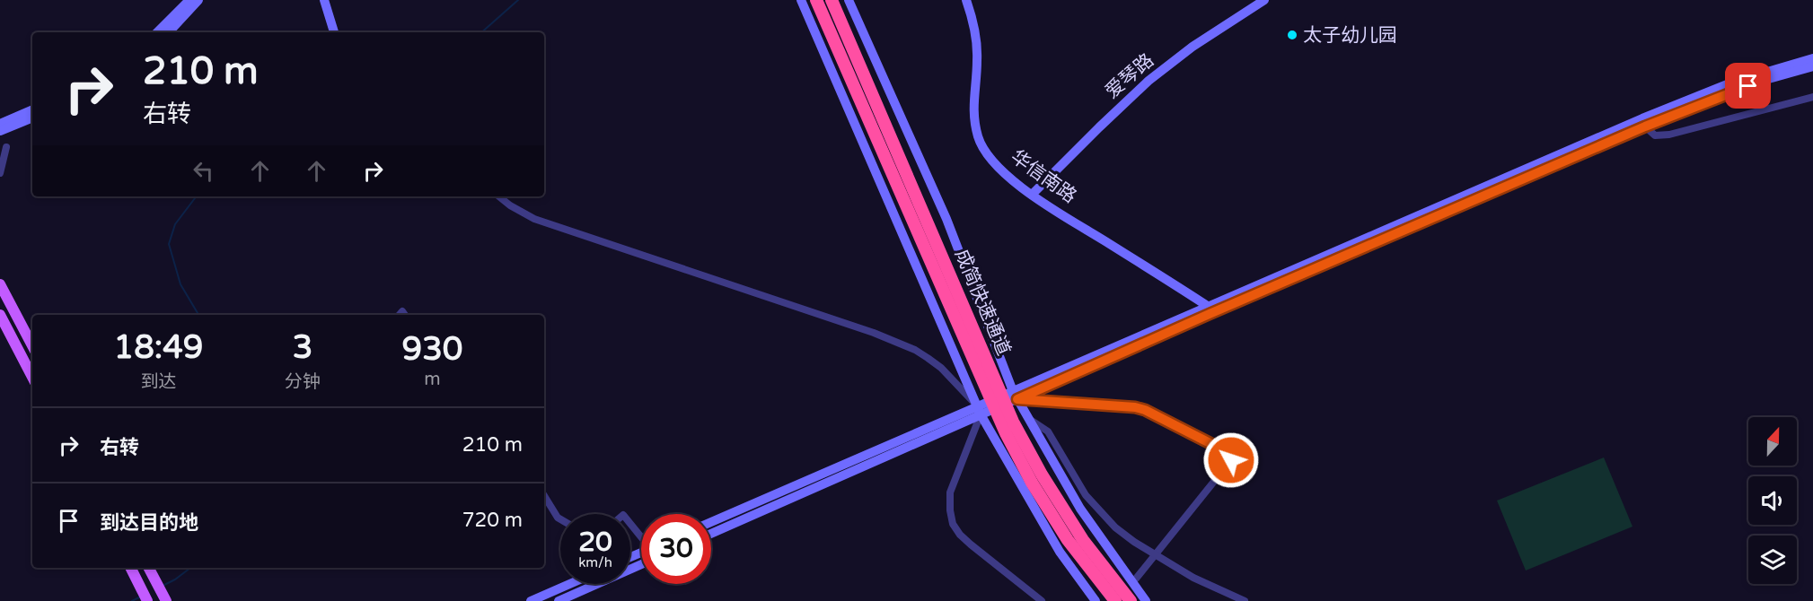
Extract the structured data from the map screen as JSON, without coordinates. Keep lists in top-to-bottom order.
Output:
{
  "streets": {
    "highway": ["成简快速通道"],
    "street": ["爱琴路", "华信南路"]
  },
  "crossings": [
    ["爱琴路", "华信南路"]
  ],
  "places": ["太子幼儿园"],
  "north": "top",
  "page": {
    "turn": ["210 m", "右转"],
    "eta": [
      "18:49",
      "到达",
      "3",
      "分钟",
      "930",
      "m"
    ],
    "list": [
      {
        "name": "右转",
        "value": "210 m"
      },
      {
        "name": "到达目的地",
        "value": "720 m"
      }
    ],
    "speed": "20 km/h",
    "limit": "30"
  }
}
